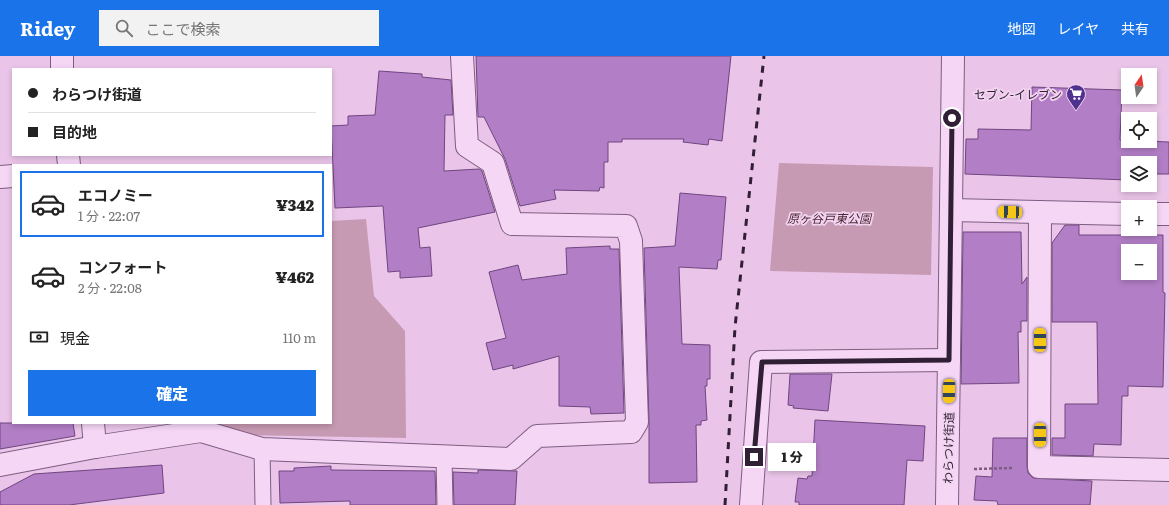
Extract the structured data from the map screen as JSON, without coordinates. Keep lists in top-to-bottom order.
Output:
{
  "streets": {
    "street": ["わらつけ街道"]
  },
  "parks": ["原ヶ谷戸東公園"],
  "places": {
    "supermarket": ["セブン-イレブン"]
  },
  "north": "top",
  "page": {
    "header": "Ridey",
    "search": "ここで検索",
    "nav": ["地図", "レイヤ", "共有"],
    "map_buttons": ["+", "−"],
    "banner": ["わらつけ街道", "目的地"],
    "list": [
      {
        "name": "エコノミー",
        "note": "1 分 · 22:07",
        "value": "¥342"
      },
      {
        "name": "コンフォート",
        "note": "2 分 · 22:08",
        "value": "¥462"
      }
    ],
    "pay": ["現金", "110 m"],
    "buttons": "確定",
    "bubble": "1 分"
  }
}
